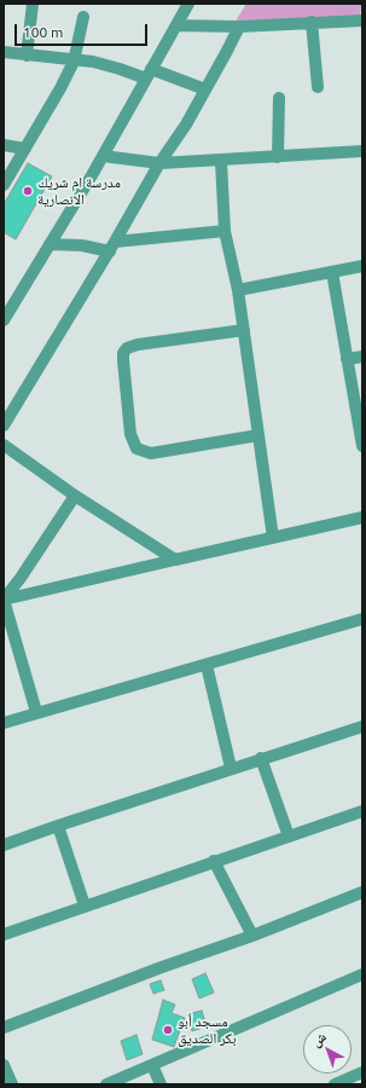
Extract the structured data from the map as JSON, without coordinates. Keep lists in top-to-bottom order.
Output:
{
  "places": ["مدرسة ام شريك الانصارية", "مسجد أبو بكر الصديق"],
  "scale_bar": "100 m",
  "north": "top left"
}
